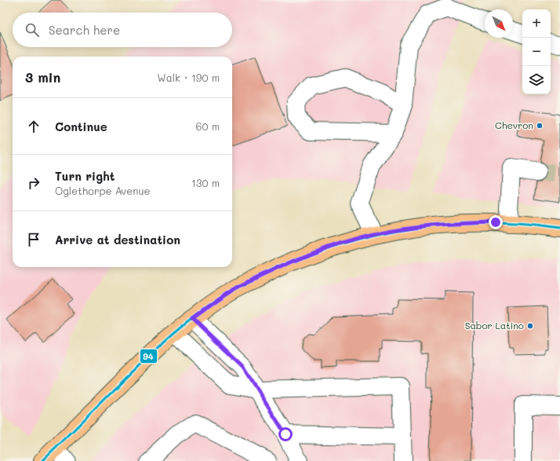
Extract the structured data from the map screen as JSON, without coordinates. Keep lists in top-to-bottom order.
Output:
{
  "places": ["Chevron", "Sabor Latino"],
  "lines": ["transit line 94"],
  "north": "bottom right",
  "page": {
    "map_buttons": ["+", "−"],
    "search": "Search here",
    "heading": ["3 min", "Walk · 190 m"],
    "list": [
      ["Continue", "60 m"],
      ["Turn right", "Oglethorpe Avenue", "130 m"],
      "Arrive at destination"
    ]
  }
}
